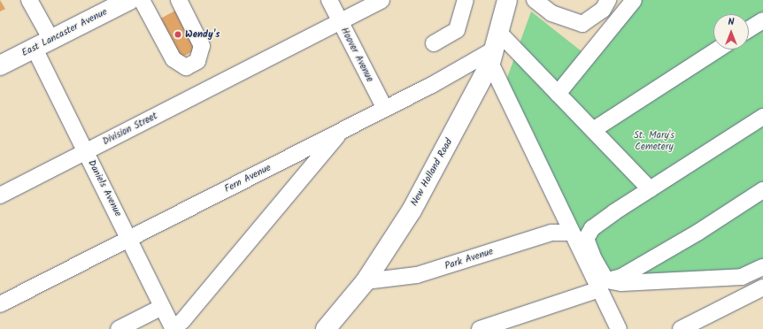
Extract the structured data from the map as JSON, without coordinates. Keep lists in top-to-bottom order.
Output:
{
  "streets": {
    "main road": ["East Lancaster Avenue", "New Holland Road"],
    "street": [
      "Hoover Avenue",
      "Division Street",
      "Fern Avenue",
      "Daniels Avenue",
      "Park Avenue"
    ]
  },
  "crossings": [
    ["East Lancaster Avenue", "Daniels Avenue"],
    ["Hoover Avenue", "Division Street"],
    ["Hoover Avenue", "Fern Avenue"],
    ["Division Street", "Daniels Avenue"],
    ["New Holland Road", "Fern Avenue"],
    ["New Holland Road", "Park Avenue"],
    ["Fern Avenue", "Daniels Avenue"]
  ],
  "parks": ["St. Mary's Cemetery"],
  "places": ["Wendy's"],
  "north": "top"
}
